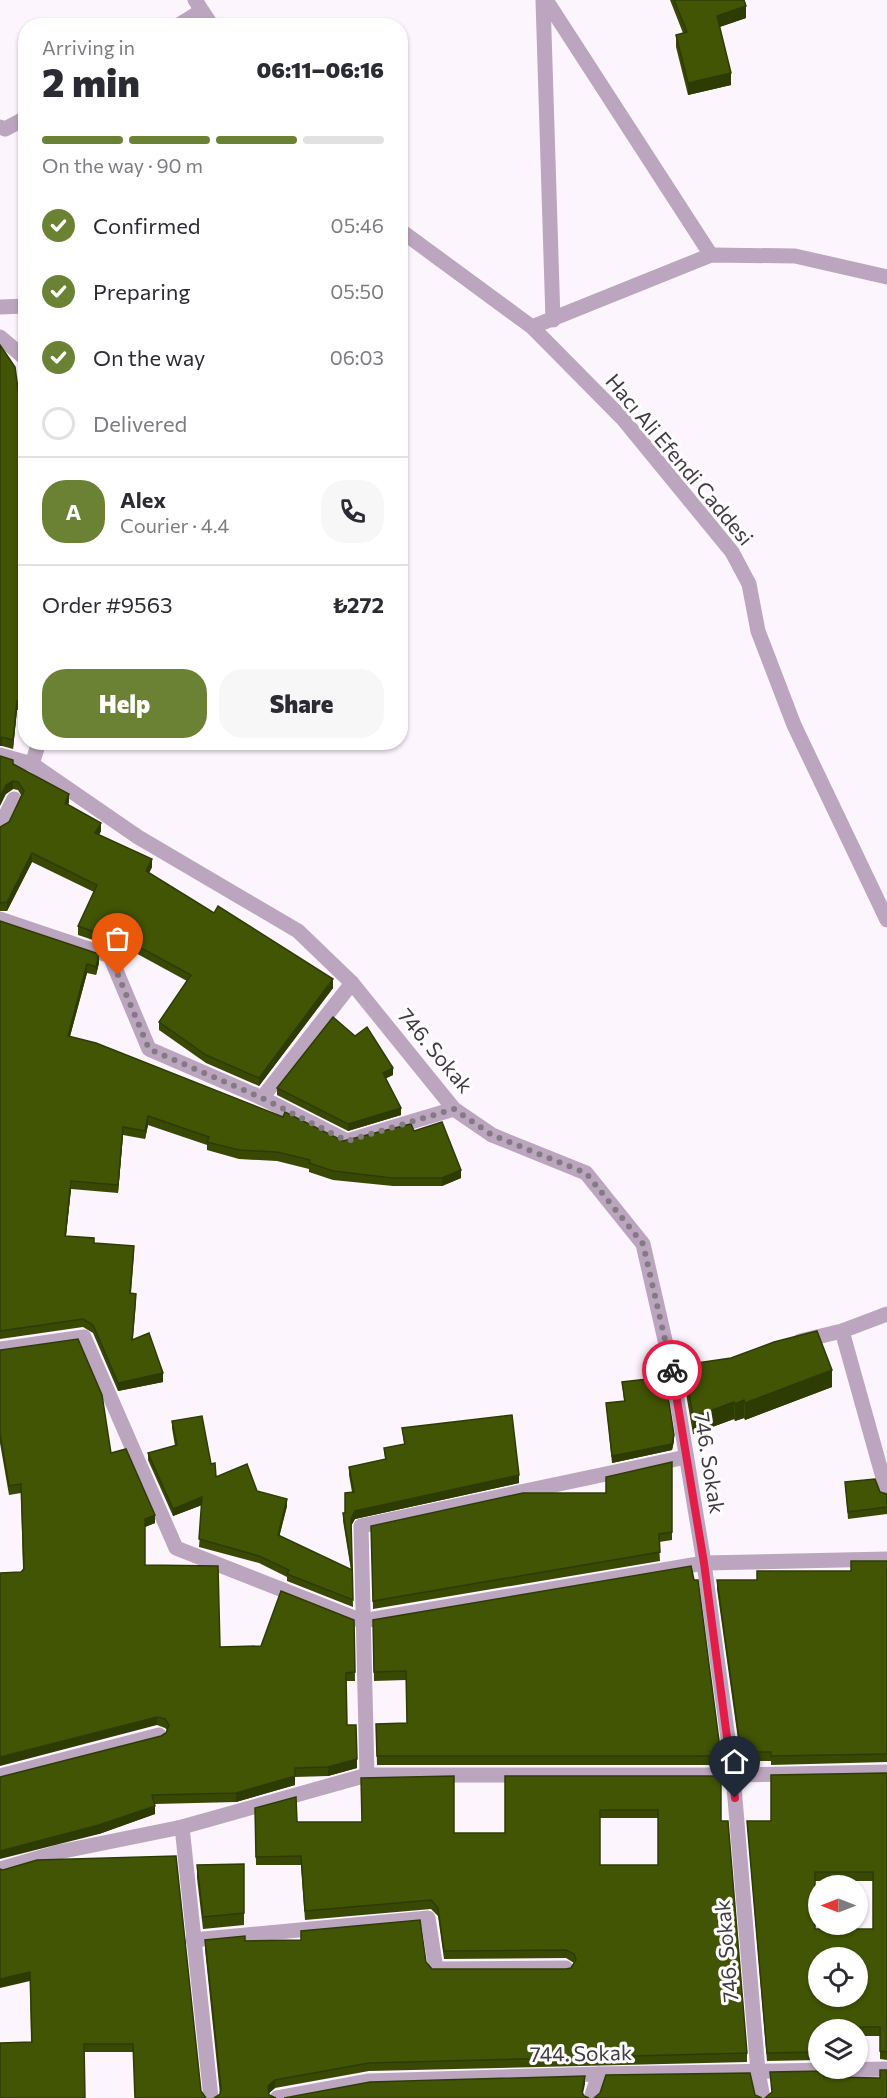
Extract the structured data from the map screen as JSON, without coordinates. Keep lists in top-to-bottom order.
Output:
{
  "streets": {
    "street": ["Hacı Ali Efendi Caddesi", "746. Sokak", "744. Sokak"]
  },
  "crossings": [
    ["746. Sokak", "744. Sokak"]
  ],
  "north": "left",
  "page": {
    "heading": ["2 min", "Arriving in", "06:11–06:16"],
    "panel": [
      "Alex",
      "Courier · 4.4",
      "Order #9563",
      "₺272"
    ],
    "bar": "On the way · 90 m",
    "list": [
      ["Confirmed", "05:46"],
      ["Preparing", "05:50"],
      ["On the way", "06:03"],
      "Delivered"
    ],
    "round": "A",
    "buttons": ["Help", "Share"]
  }
}
